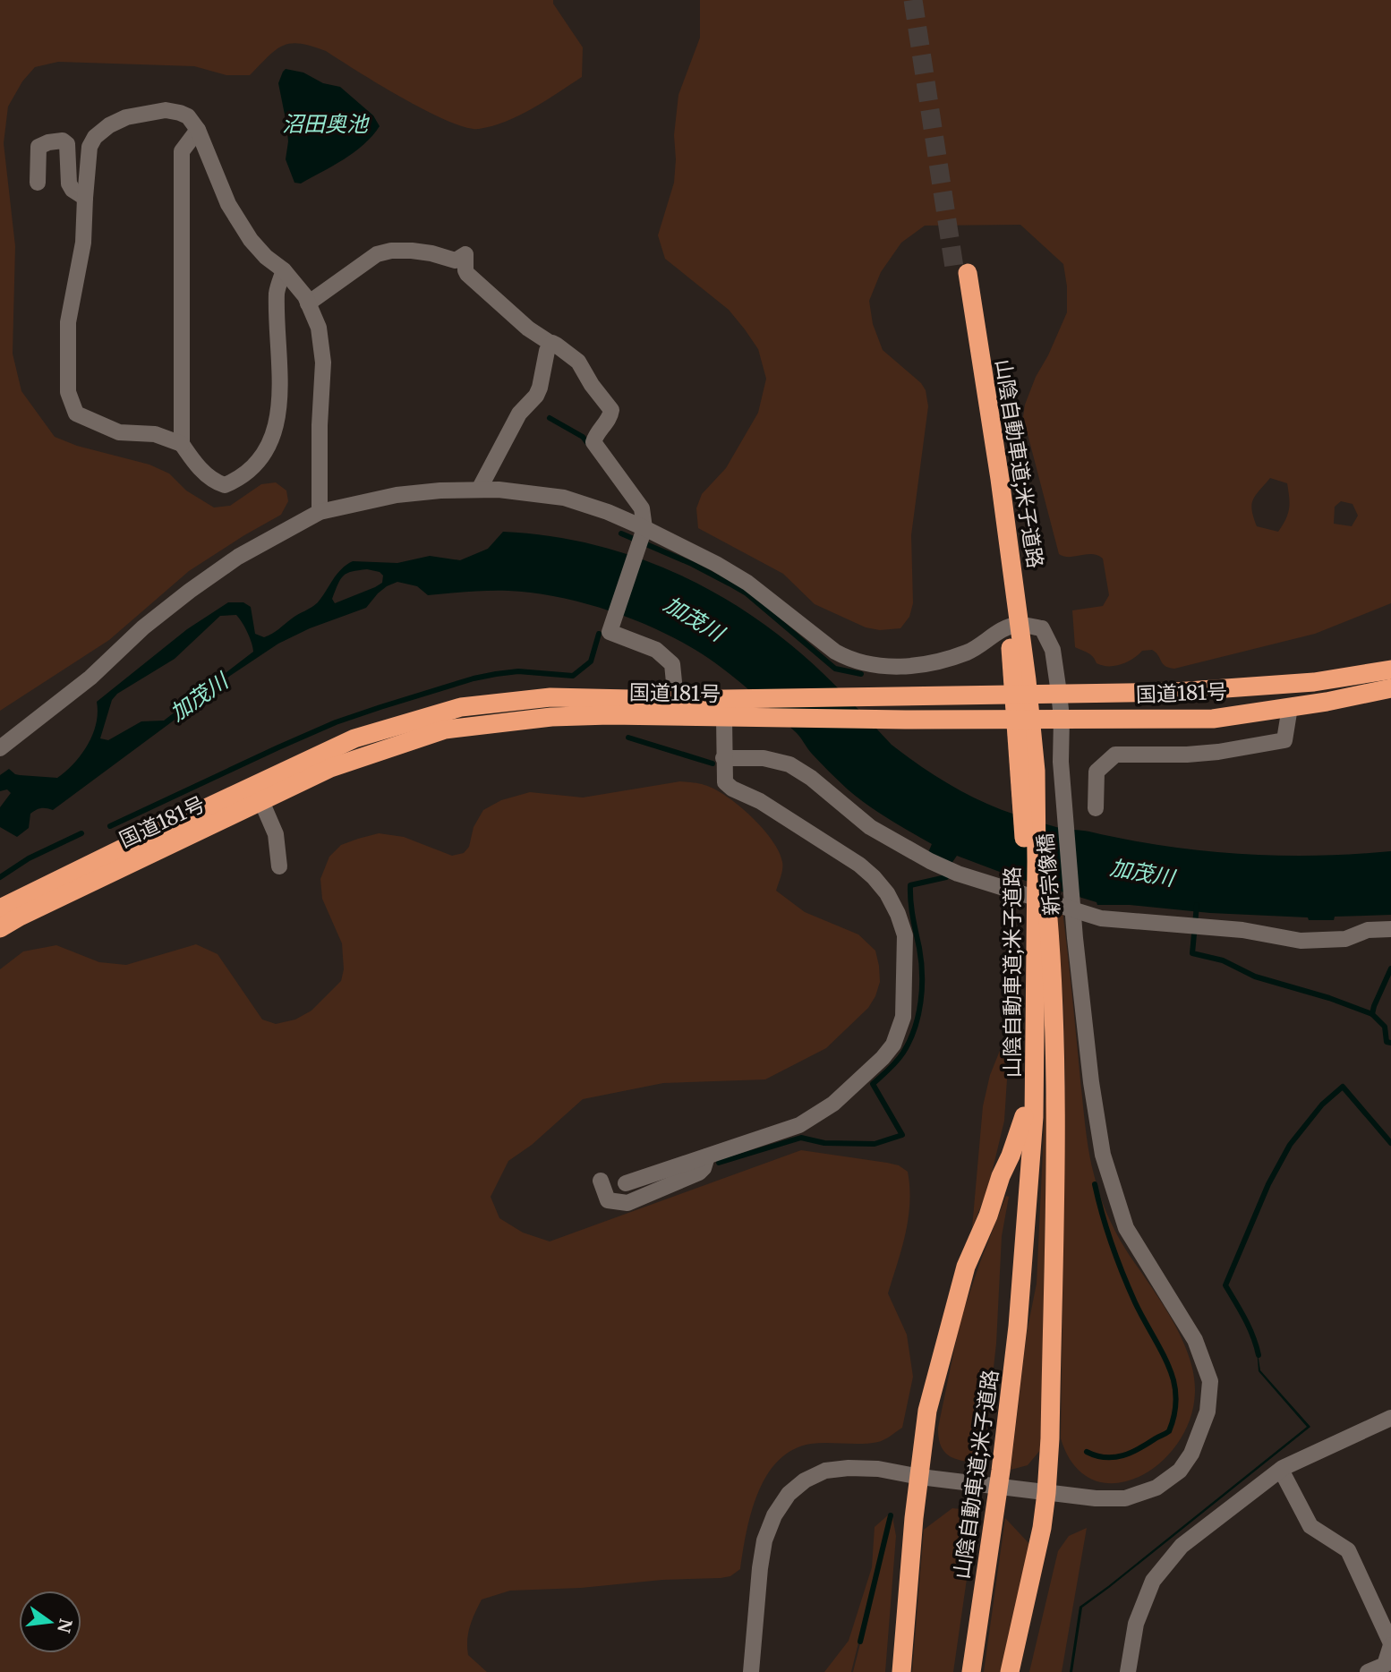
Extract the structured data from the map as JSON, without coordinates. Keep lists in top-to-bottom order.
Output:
{
  "streets": {
    "highway": ["山陰自動車道;米子道路", "国道181号"],
    "street": ["新宗像橋"]
  },
  "crossings": [
    ["国道181号", "新宗像橋"]
  ],
  "water": ["沼田奥池", "加茂川"],
  "north": "right"
}
